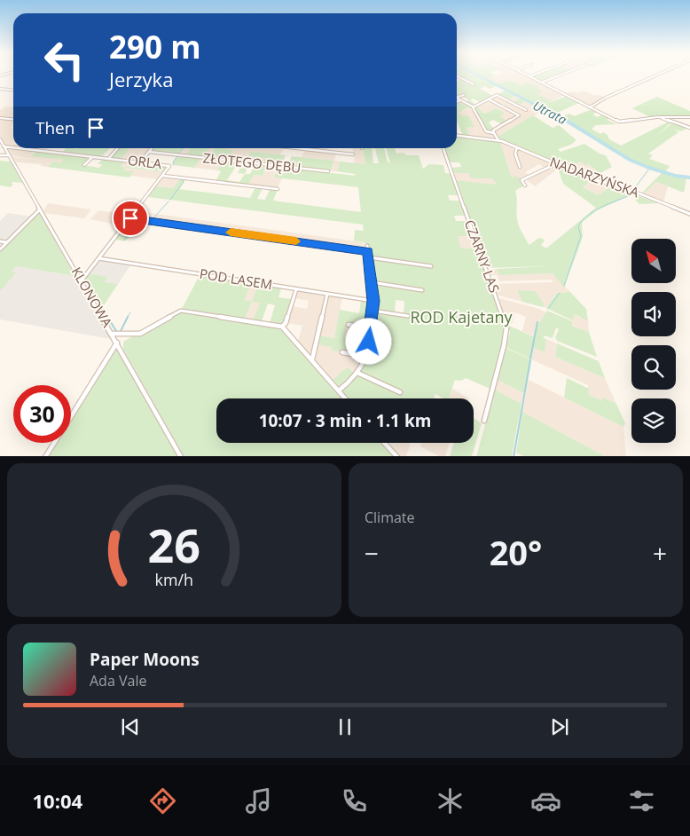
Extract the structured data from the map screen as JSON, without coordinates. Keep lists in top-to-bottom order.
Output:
{
  "streets": {
    "street": [
      "ORLA",
      "ZŁOTEGO DĘBU",
      "NADARZYŃSKA",
      "CZARNY LAS",
      "POD LASEM",
      "KLONOWA"
    ]
  },
  "crossings": [
    ["ORLA", "POD LASEM"],
    ["ORLA", "KLONOWA"]
  ],
  "water": ["Utrata"],
  "parks": ["ROD Kajetany"],
  "north": "top left",
  "page": {
    "turn": ["290 m", "Jerzyka"],
    "then": "Then",
    "limit": "30",
    "trip": "10:07 · 3 min · 1.1 km",
    "tile": "Climate",
    "heat": ["−", "20°", "+"],
    "song": ["Paper Moons", "Ada Vale"],
    "tabs": "10:04",
    "gauge": ["26", "km/h"]
  }
}
